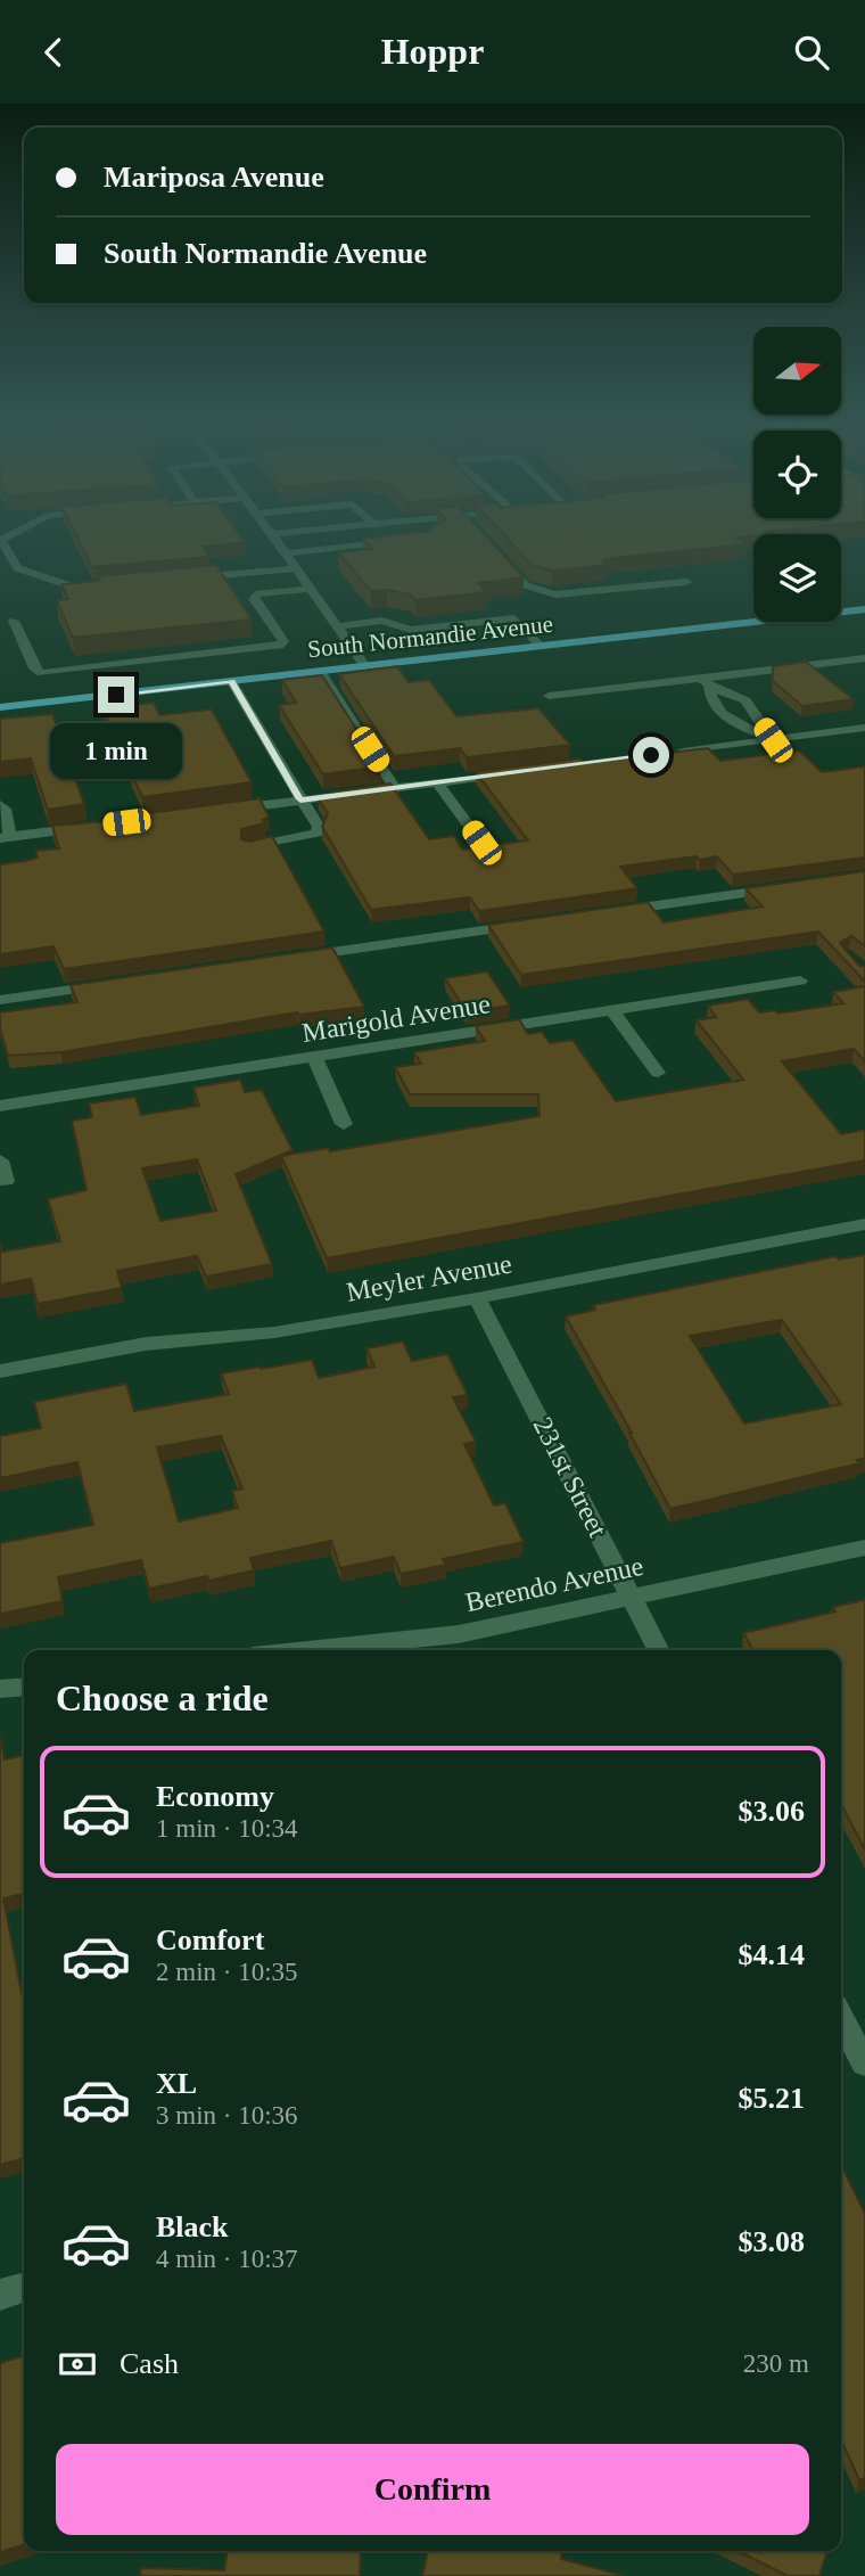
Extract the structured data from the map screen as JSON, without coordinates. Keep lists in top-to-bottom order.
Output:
{
  "streets": {
    "main road": ["South Normandie Avenue"],
    "street": [
      "Marigold Avenue",
      "Meyler Avenue",
      "231st Street",
      "Berendo Avenue"
    ]
  },
  "crossings": [
    ["Meyler Avenue", "231st Street"],
    ["231st Street", "Berendo Avenue"]
  ],
  "north": "right",
  "page": {
    "header": "Hoppr",
    "banner": ["Mariposa Avenue", "South Normandie Avenue"],
    "bubble": "1 min",
    "heading": "Choose a ride",
    "list": [
      {
        "name": "Economy",
        "note": "1 min · 10:34",
        "value": "$3.06"
      },
      {
        "name": "Comfort",
        "note": "2 min · 10:35",
        "value": "$4.14"
      },
      {
        "name": "XL",
        "note": "3 min · 10:36",
        "value": "$5.21"
      },
      {
        "name": "Black",
        "note": "4 min · 10:37",
        "value": "$3.08"
      }
    ],
    "pay": ["Cash", "230 m"],
    "buttons": "Confirm"
  }
}
